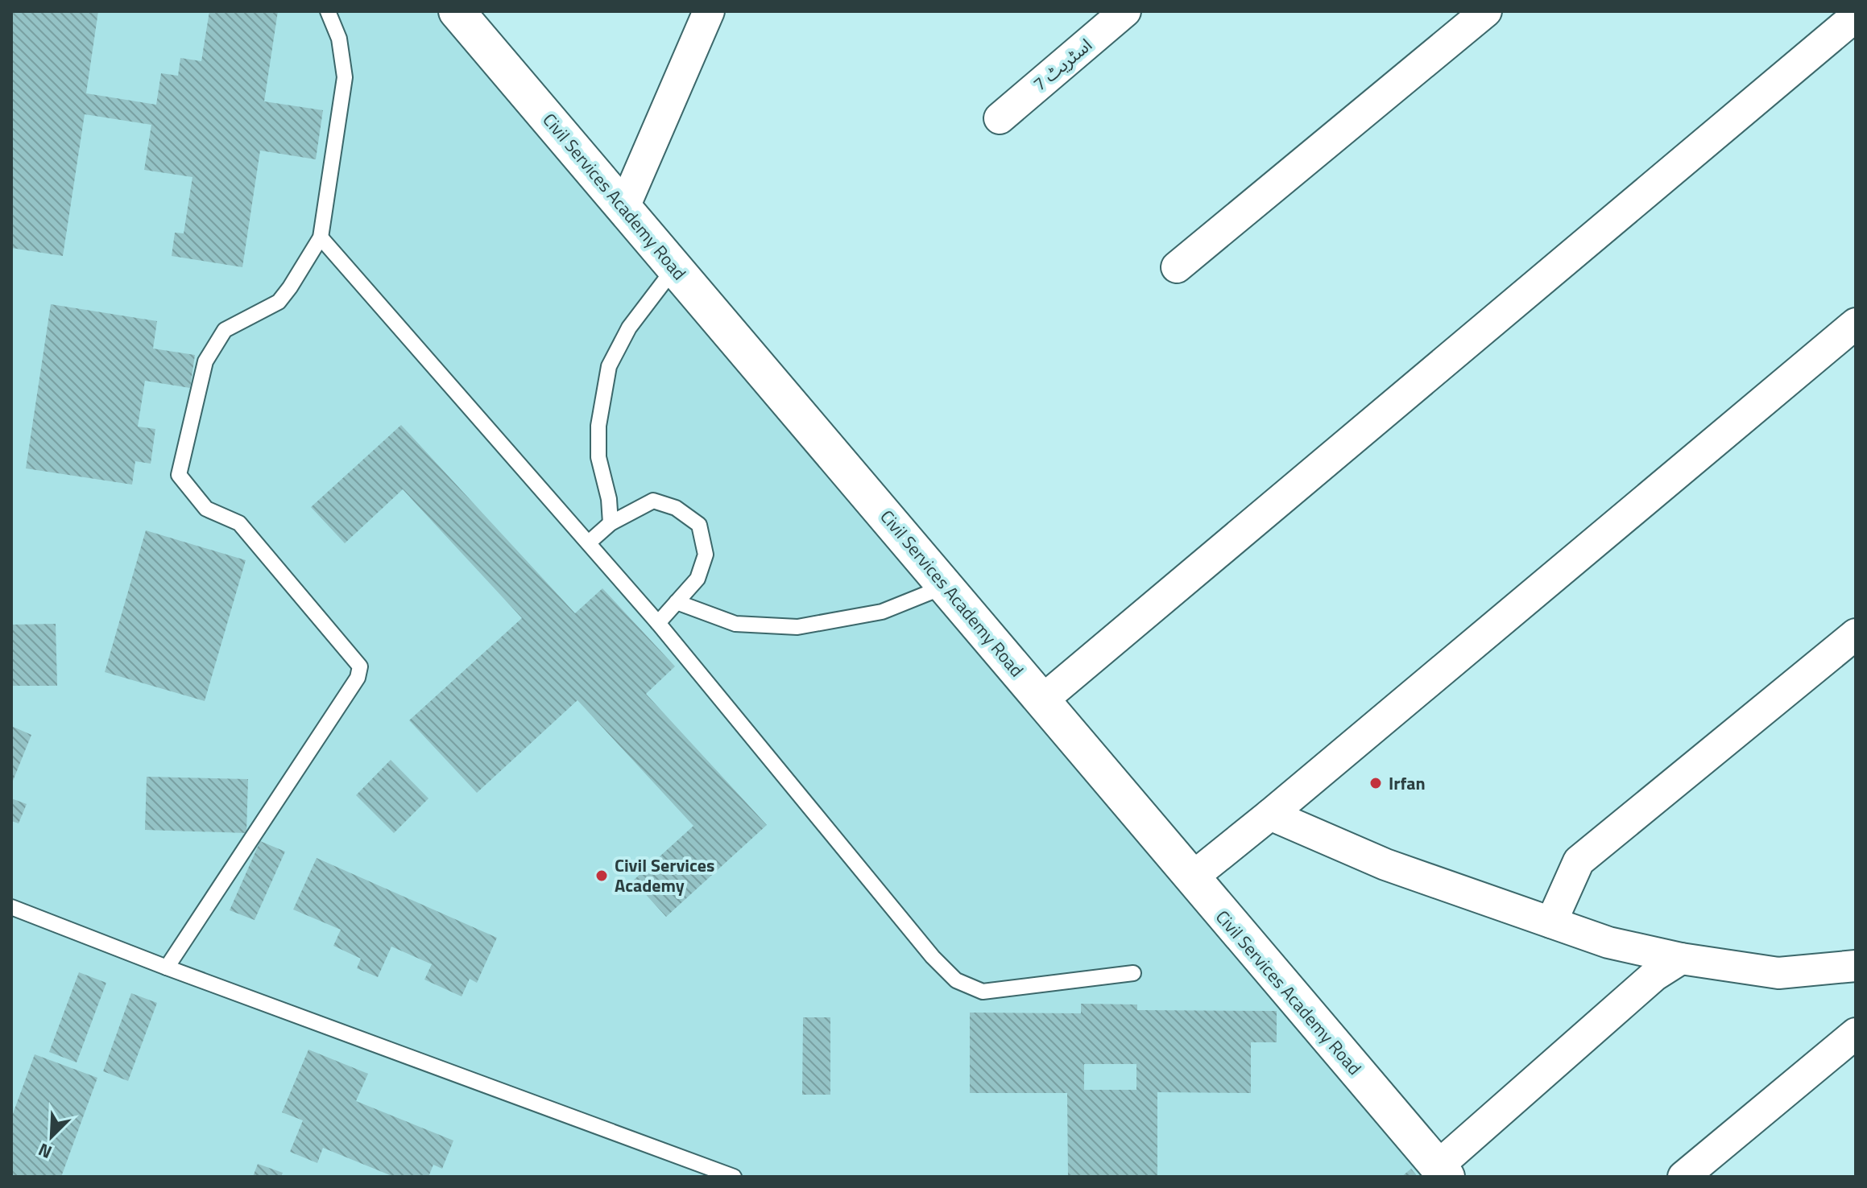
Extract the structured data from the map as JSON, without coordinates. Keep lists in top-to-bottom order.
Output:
{
  "streets": {
    "street": ["اسٹریٹ 7", "Civil Services Academy Road"]
  },
  "places": ["Irfan", "Civil Services Academy"],
  "north": "bottom left"
}
